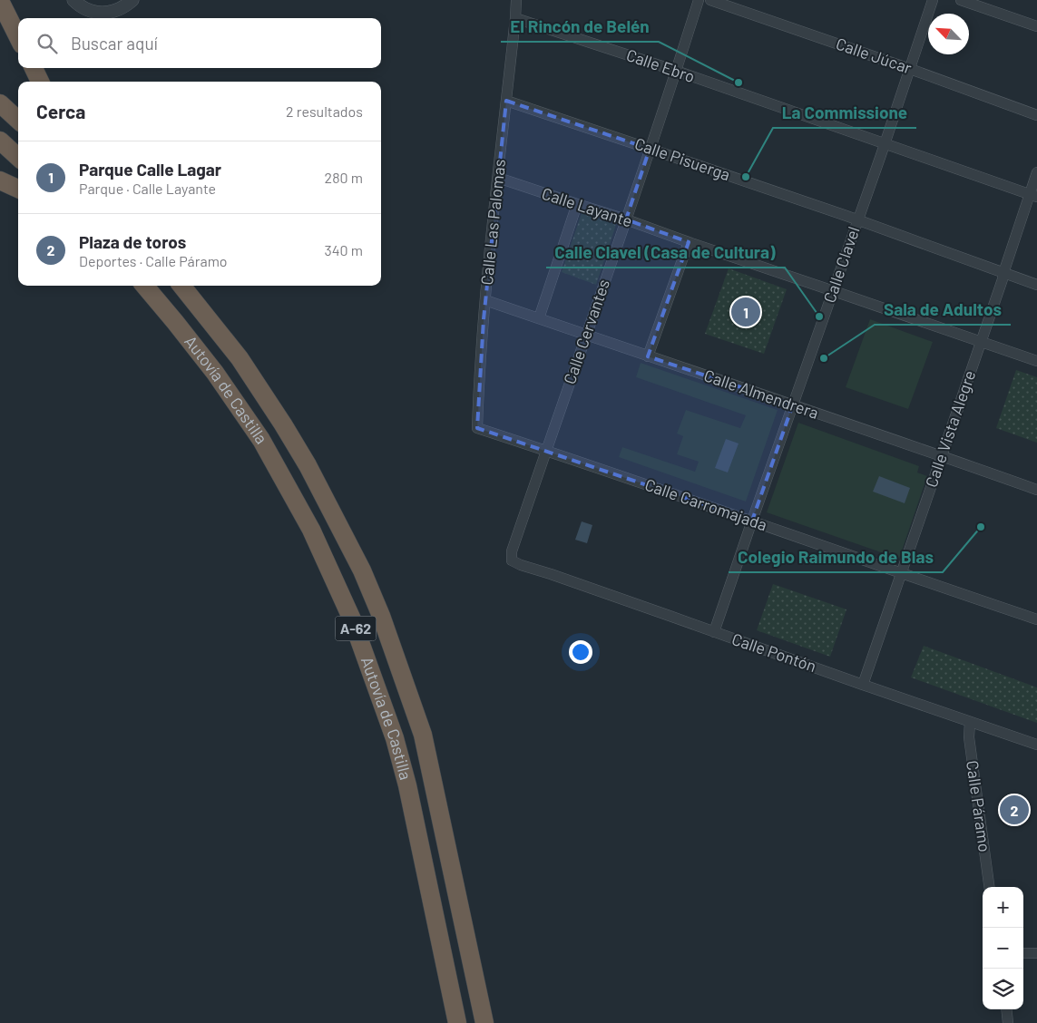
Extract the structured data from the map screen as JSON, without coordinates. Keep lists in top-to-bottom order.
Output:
{
  "streets": {
    "highway": ["Autovía de Castilla", "A-62"],
    "street": [
      "Calle Júcar",
      "Calle Ebro",
      "Calle Pisuerga",
      "Calle Layante",
      "Calle Las Palomas",
      "Calle Clavel",
      "Calle Cervantes",
      "Calle Almendrera",
      "Calle Vista Alegre",
      "Calle Carromajada",
      "Calle Pontón",
      "Calle Páramo"
    ]
  },
  "crossings": [
    ["Calle Júcar", "Calle Clavel"],
    ["Calle Ebro", "Calle Las Palomas"],
    ["Calle Ebro", "Calle Clavel"],
    ["Calle Ebro", "Calle Cervantes"],
    ["Calle Ebro", "Calle Vista Alegre"],
    ["Calle Pisuerga", "Calle Las Palomas"],
    ["Calle Pisuerga", "Calle Clavel"],
    ["Calle Pisuerga", "Calle Cervantes"],
    ["Calle Pisuerga", "Calle Vista Alegre"],
    ["Calle Layante", "Calle Las Palomas"],
    ["Calle Layante", "Calle Clavel"],
    ["Calle Layante", "Calle Cervantes"],
    ["Calle Layante", "Calle Vista Alegre"],
    ["Calle Las Palomas", "Calle Almendrera"],
    ["Calle Las Palomas", "Calle Carromajada"],
    ["Calle Clavel", "Calle Almendrera"],
    ["Calle Clavel", "Calle Carromajada"],
    ["Calle Clavel", "Calle Pontón"],
    ["Calle Cervantes", "Calle Almendrera"],
    ["Calle Cervantes", "Calle Carromajada"],
    ["Calle Cervantes", "Calle Pontón"],
    ["Calle Almendrera", "Calle Vista Alegre"],
    ["Calle Vista Alegre", "Calle Carromajada"],
    ["Calle Vista Alegre", "Calle Pontón"],
    ["Calle Pontón", "Calle Páramo"]
  ],
  "places": [
    "El Rincón de Belén",
    "La Commissione",
    "Calle Clavel (Casa de Cultura)",
    "Sala de Adultos",
    "Colegio Raimundo de Blas"
  ],
  "north": "top left",
  "page": {
    "search": "Buscar aquí",
    "heading": ["Cerca", "2 resultados"],
    "list": [
      {
        "mark": "1",
        "name": "Parque Calle Lagar",
        "note": "Parque · Calle Layante",
        "value": "280 m"
      },
      {
        "mark": "2",
        "name": "Plaza de toros",
        "note": "Deportes · Calle Páramo",
        "value": "340 m"
      }
    ],
    "pins": ["1", "2"],
    "map_buttons": ["+", "−"]
  }
}
